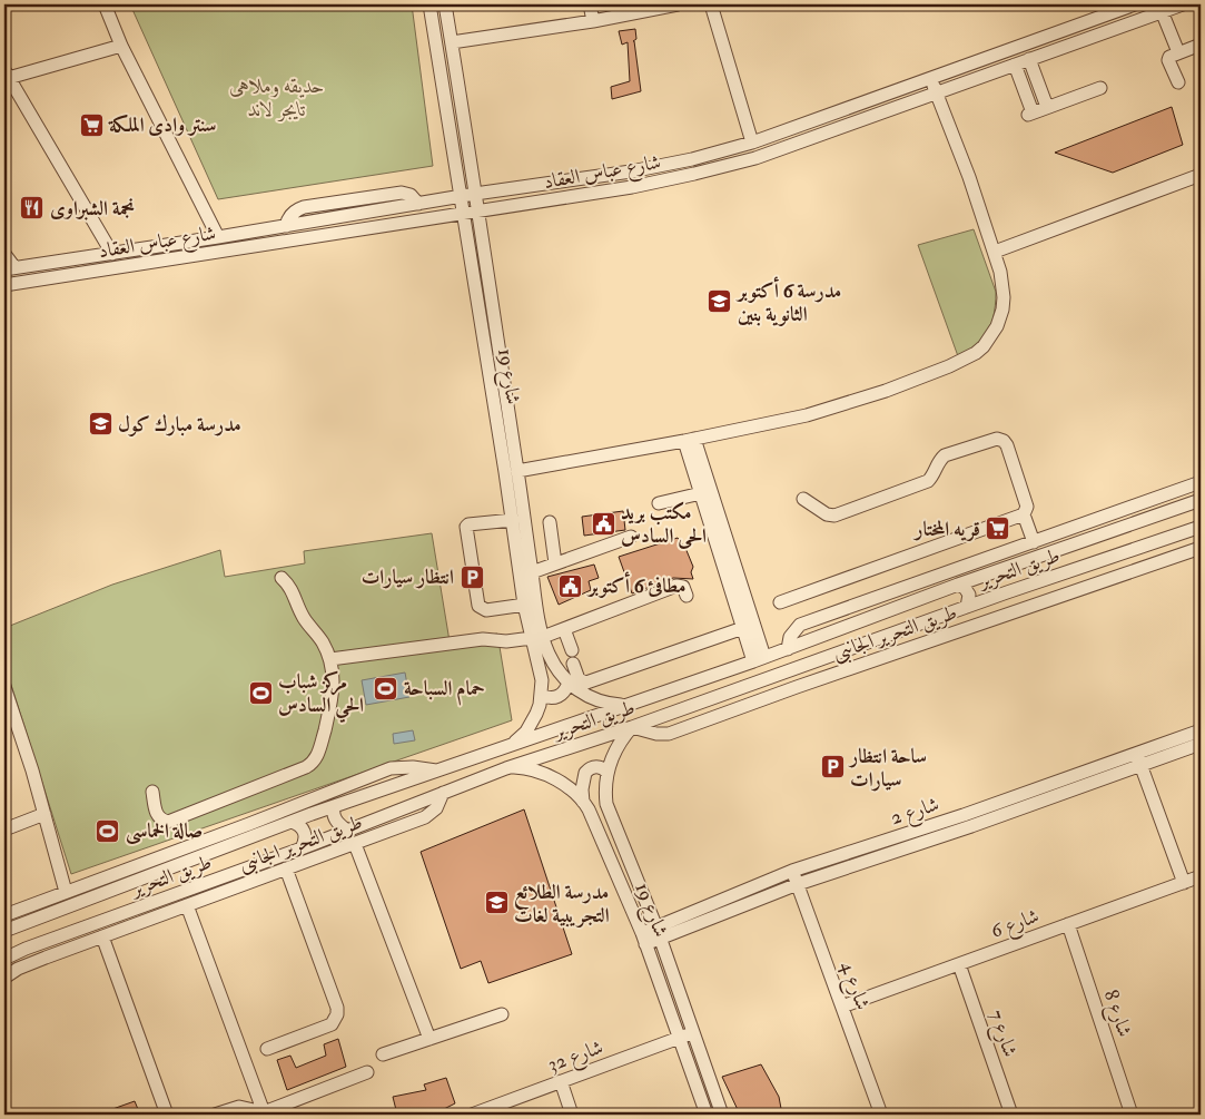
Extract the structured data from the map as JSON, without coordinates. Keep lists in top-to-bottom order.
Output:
{
  "streets": {
    "street": [
      "شارع عباس العقاد",
      "شارع 19",
      "طريق التحرير",
      "طريق التحرير الجانبى",
      "شارع 2",
      "شارع 6",
      "شارع 4",
      "شارع 8",
      "شارع 7",
      "شارع 32"
    ]
  },
  "crossings": [
    ["شارع عباس العقاد", "شارع 19"],
    ["شارع 19", "طريق التحرير"],
    ["شارع 19", "طريق التحرير الجانبى"],
    ["شارع 19", "شارع 2"],
    ["شارع 19", "شارع 32"],
    ["طريق التحرير", "طريق التحرير الجانبى"],
    ["شارع 2", "شارع 4"],
    ["شارع 6", "شارع 4"],
    ["شارع 6", "شارع 8"],
    ["شارع 6", "شارع 7"]
  ],
  "parks": ["حديقه وملاهى تايجر لاند"],
  "places": {
    "supermarket": ["سنتر وادى الملكة", "قريه المختار"],
    "restaurant": ["نجمة الشبراوى"],
    "school or university": ["مدرسة 6 أكتوبر الثانوية بنين", "مدرسة مبارك كول", "مدرسة الطلائع التجريبية لغات"],
    "public building": ["مكتب بريد الحى السادس", "مطافئ 6 أكتوبر"],
    "parking": ["انتظار سيارات", "ساحة انتظار سيارات"],
    "sports": ["حمام السباحة", "مركز شباب الحي السادس", "صالة الخماسى"]
  }
}
